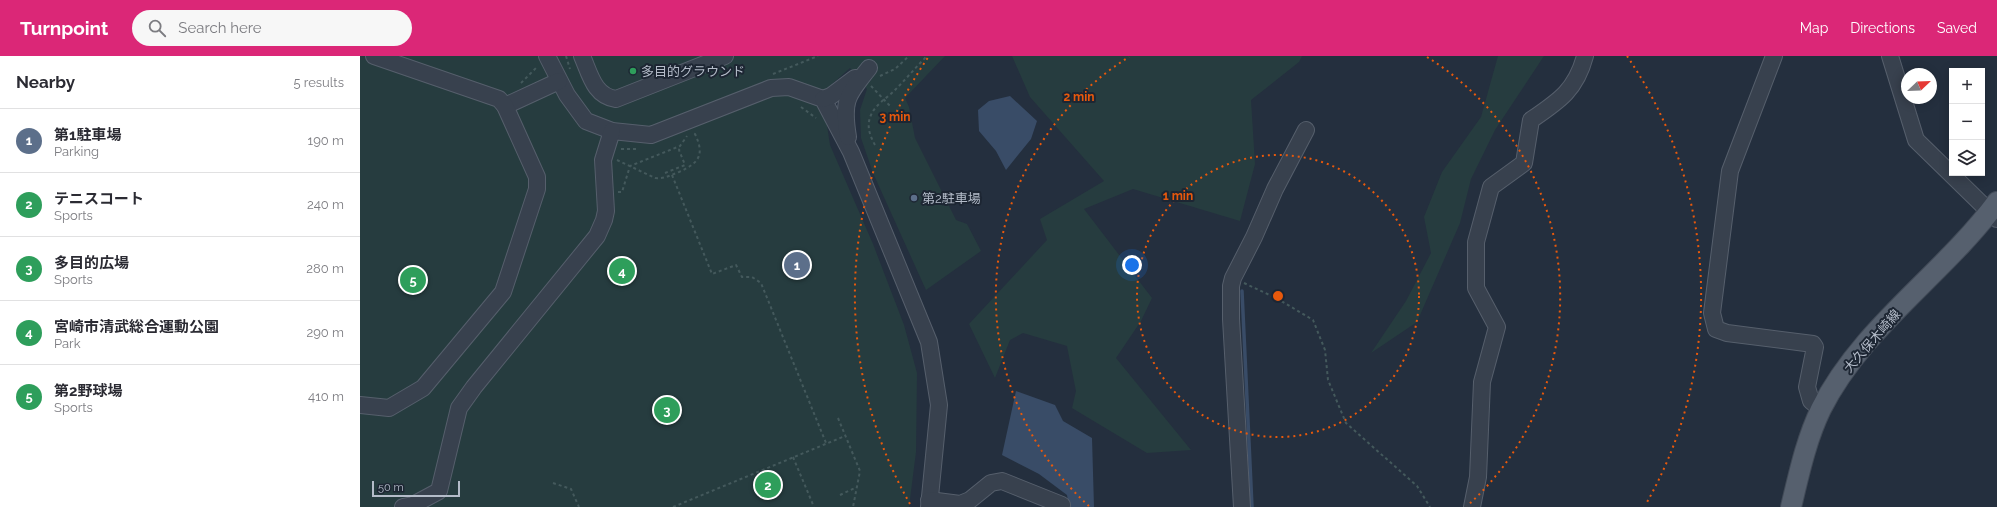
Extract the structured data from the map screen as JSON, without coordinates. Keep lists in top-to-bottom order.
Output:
{
  "streets": {
    "main road": ["大久保木崎線"]
  },
  "places": ["多目的グラウンド", "第2駐車場"],
  "scale_bar": "50 m",
  "north": "top right",
  "page": {
    "header": "Turnpoint",
    "search": "Search here",
    "nav": ["Map", "Directions", "Saved"],
    "heading": ["Nearby", "5 results"],
    "map_buttons": ["+", "−"],
    "list": [
      {
        "mark": "1",
        "name": "第1駐車場",
        "note": "Parking",
        "value": "190 m"
      },
      {
        "mark": "2",
        "name": "テニスコート",
        "note": "Sports",
        "value": "240 m"
      },
      {
        "mark": "3",
        "name": "多目的広場",
        "note": "Sports",
        "value": "280 m"
      },
      {
        "mark": "4",
        "name": "宮崎市清武総合運動公園",
        "note": "Park",
        "value": "290 m"
      },
      {
        "mark": "5",
        "name": "第2野球場",
        "note": "Sports",
        "value": "410 m"
      }
    ],
    "pins": [
      "1",
      "4",
      "5",
      "3",
      "2"
    ],
    "scale": "50 m"
  },
  "rings": ["2 min", "3 min", "1 min"]
}
